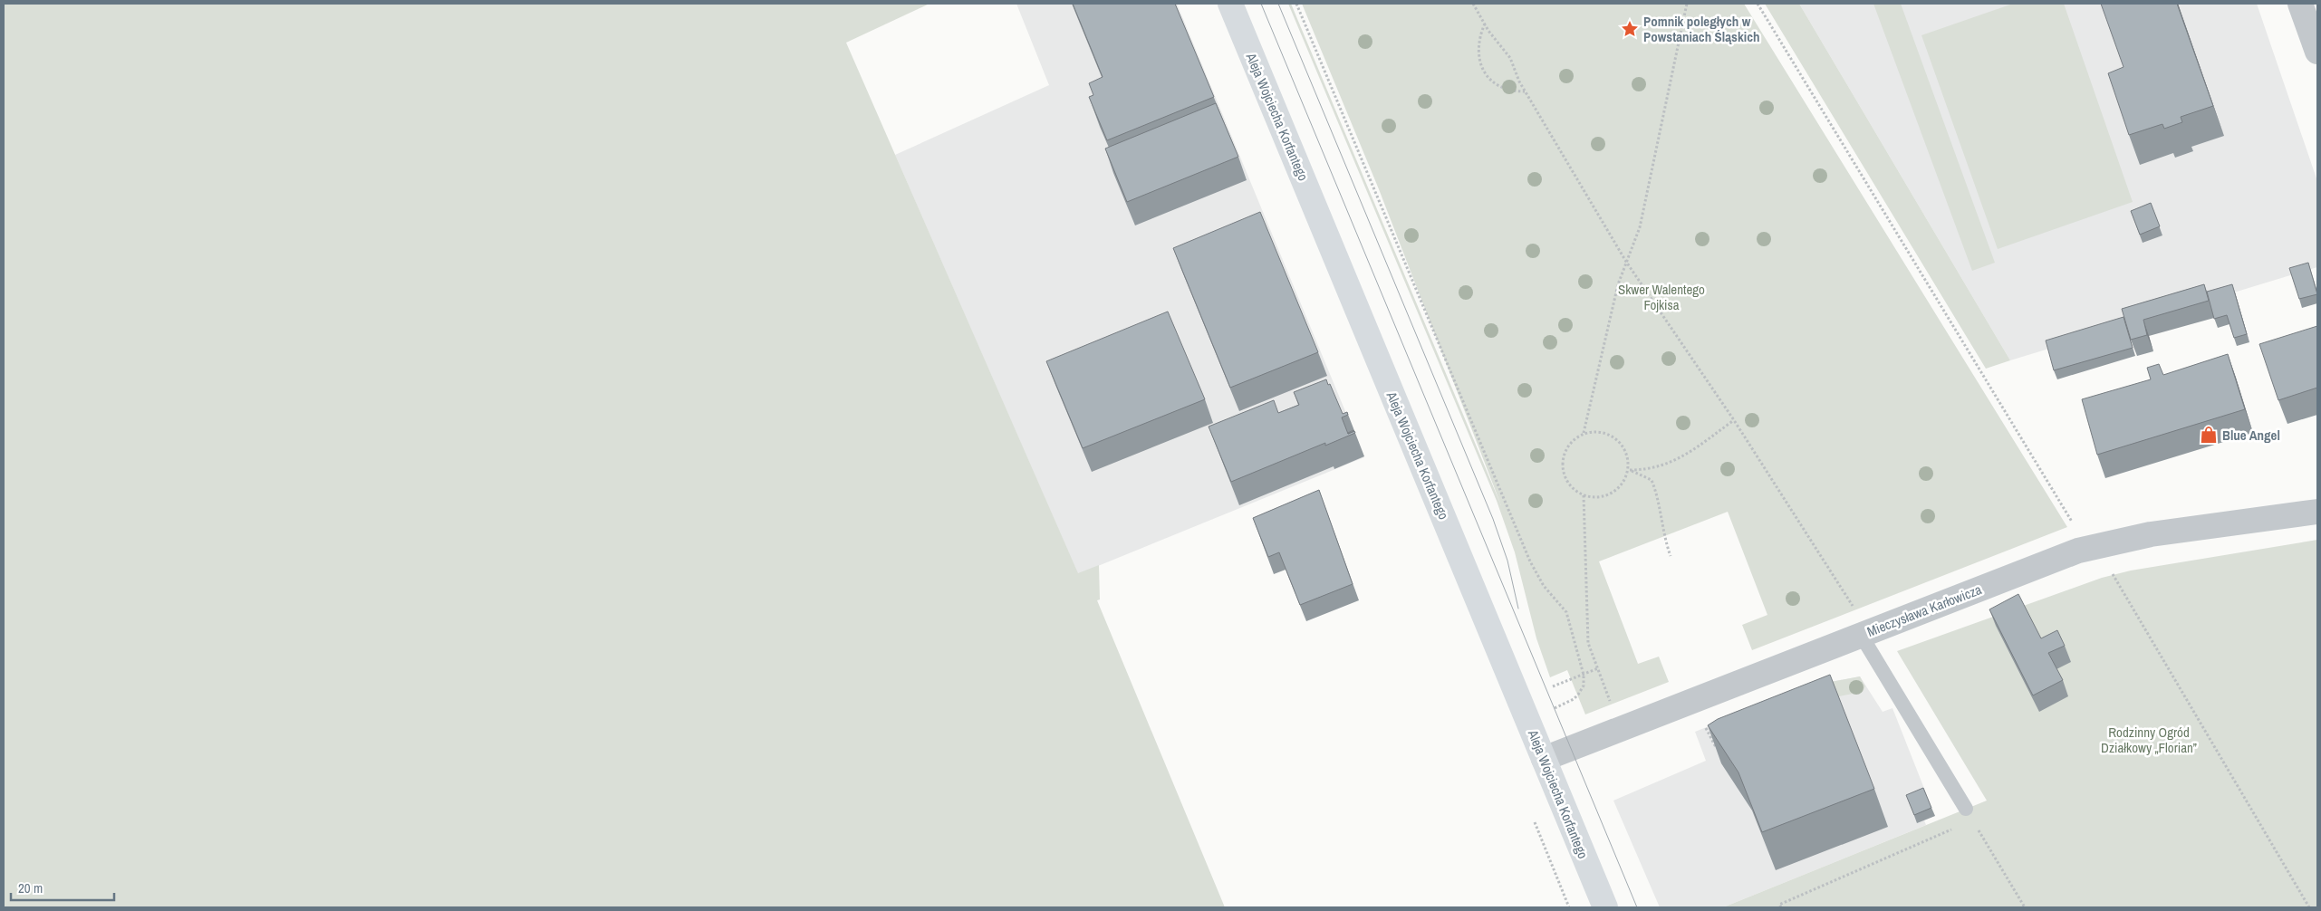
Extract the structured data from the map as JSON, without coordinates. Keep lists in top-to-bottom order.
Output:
{
  "streets": {
    "main road": ["Aleja Wojciecha Korfantego"],
    "street": ["Mieczysława Karłowicza"]
  },
  "crossings": [
    ["Aleja Wojciecha Korfantego", "Mieczysława Karłowicza"]
  ],
  "parks": ["Skwer Walentego Fojkisa", "Rodzinny Ogród Działkowy „Florian”"],
  "places": {
    "place": ["Pomnik poległych w Powstaniach Śląskich"],
    "shop": ["Blue Angel"]
  },
  "scale_bar": "20 m"
}
